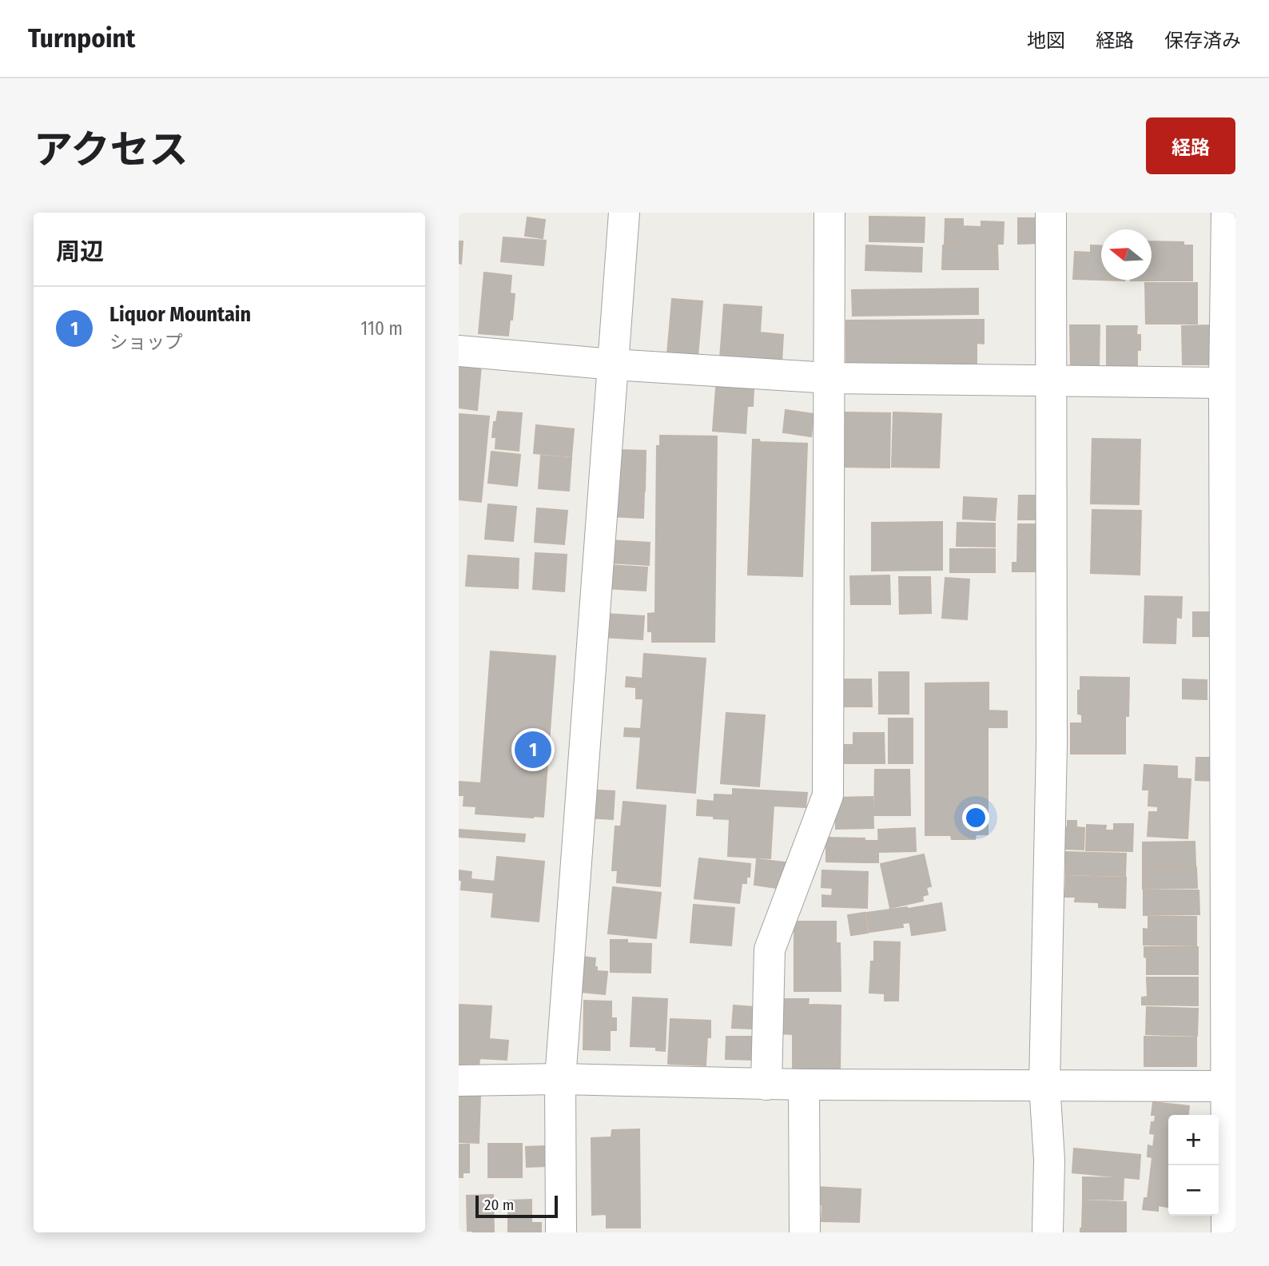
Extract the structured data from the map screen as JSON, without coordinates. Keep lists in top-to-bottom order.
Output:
{
  "scale_bar": "20 m",
  "north": "left",
  "page": {
    "header": "Turnpoint",
    "nav": ["地図", "経路", "保存済み"],
    "title": "アクセス",
    "buttons": "経路",
    "heading": "周辺",
    "list": [
      {
        "mark": "1",
        "name": "Liquor Mountain",
        "note": "ショップ",
        "value": "110 m"
      }
    ],
    "pins": "1",
    "map_buttons": ["+", "−"],
    "scale": "20 m"
  }
}
